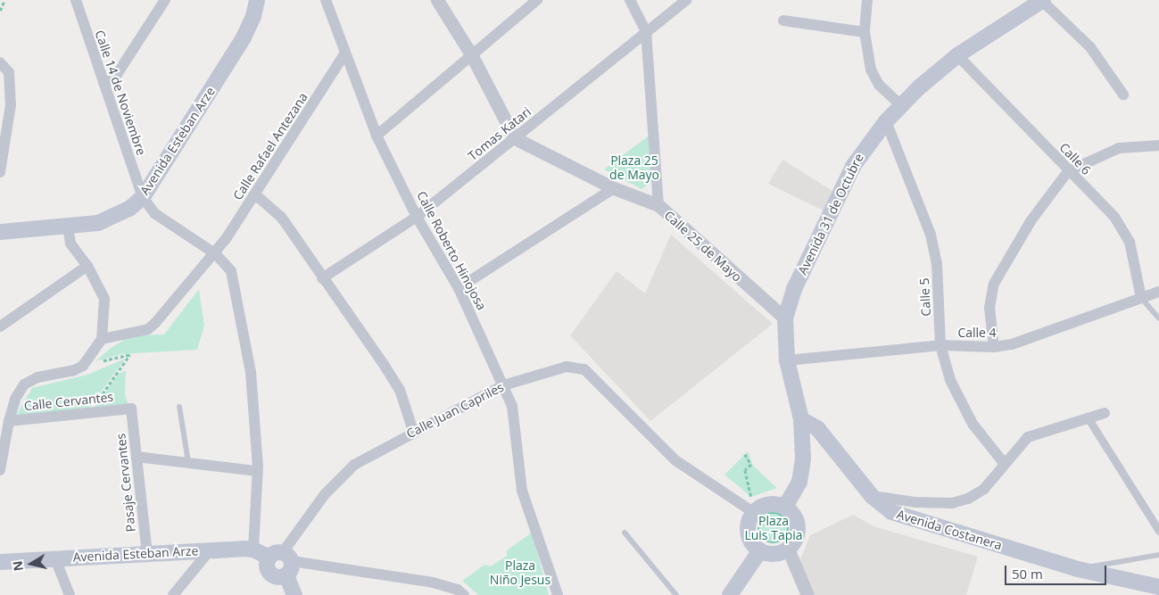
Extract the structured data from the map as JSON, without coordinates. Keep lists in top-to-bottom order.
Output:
{
  "streets": {
    "main road": ["Avenida Esteban Arze", "Avenida 31 de Octubre", "Avenida Costanera"],
    "street": [
      "Calle 14 de Noviembre",
      "Tomas Katari",
      "Calle Rafael Antezana",
      "Calle 6",
      "Calle 25 de Mayo",
      "Calle Roberto Hinojosa",
      "Calle 5",
      "Calle 4",
      "Calle Cervantes",
      "Calle Juan Capriles",
      "Pasaje Cervantes"
    ]
  },
  "crossings": [
    ["Calle 14 de Noviembre", "Avenida Esteban Arze"],
    ["Calle 14 de Noviembre", "Calle Rafael Antezana"],
    ["Tomas Katari", "Calle 25 de Mayo"],
    ["Tomas Katari", "Calle Roberto Hinojosa"],
    ["Avenida Esteban Arze", "Calle Juan Capriles"],
    ["Avenida Esteban Arze", "Pasaje Cervantes"],
    ["Calle Rafael Antezana", "Calle Roberto Hinojosa"],
    ["Calle 6", "Avenida 31 de Octubre"],
    ["Calle 6", "Calle 4"],
    ["Avenida 31 de Octubre", "Calle 25 de Mayo"],
    ["Avenida 31 de Octubre", "Calle 5"],
    ["Avenida 31 de Octubre", "Calle 4"],
    ["Avenida 31 de Octubre", "Avenida Costanera"],
    ["Calle Roberto Hinojosa", "Calle Juan Capriles"],
    ["Calle 5", "Calle 4"],
    ["Calle Cervantes", "Pasaje Cervantes"]
  ],
  "parks": ["Plaza 25 de Mayo", "Plaza Luis Tapia", "Plaza Niño Jesus"],
  "scale_bar": "50 m",
  "north": "left"
}
